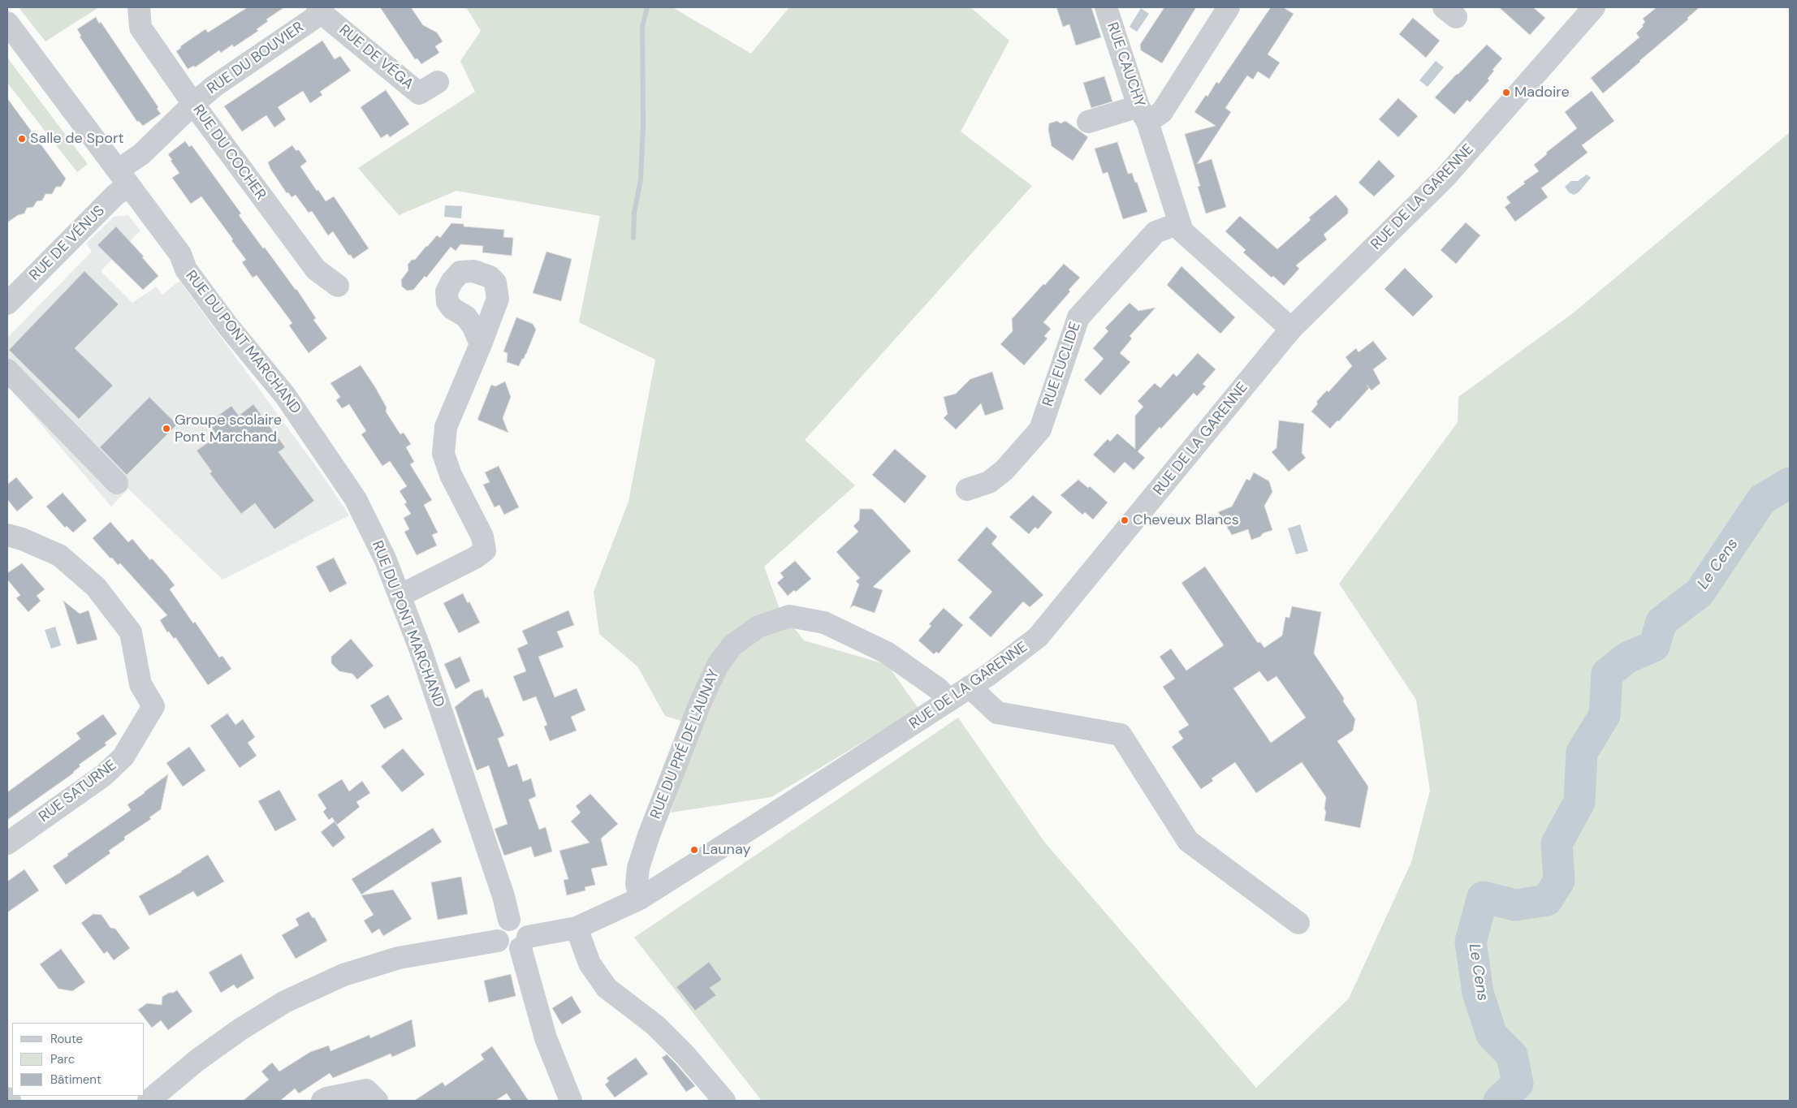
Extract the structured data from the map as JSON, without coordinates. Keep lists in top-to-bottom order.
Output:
{
  "streets": {
    "street": [
      "RUE DE VÉGA",
      "RUE DU BOUVIER",
      "RUE CAUCHY",
      "RUE DU COCHER",
      "RUE DE LA GARENNE",
      "RUE DE VÉNUS",
      "RUE DU PONT MARCHAND",
      "RUE EUCLIDE",
      "RUE DU PRÉ DE L'AUNAY",
      "RUE SATURNE"
    ]
  },
  "crossings": [
    ["RUE DE VÉGA", "RUE DU BOUVIER"],
    ["RUE DU BOUVIER", "RUE DU COCHER"],
    ["RUE DU BOUVIER", "RUE DE VÉNUS"],
    ["RUE DU BOUVIER", "RUE DU PONT MARCHAND"],
    ["RUE CAUCHY", "RUE DE LA GARENNE"],
    ["RUE CAUCHY", "RUE EUCLIDE"],
    ["RUE DE LA GARENNE", "RUE DU PONT MARCHAND"],
    ["RUE DE LA GARENNE", "RUE DU PRÉ DE L'AUNAY"],
    ["RUE DE VÉNUS", "RUE DU PONT MARCHAND"]
  ],
  "water": ["Le Cens"],
  "places": [
    "Madoire",
    "Salle de Sport",
    "Groupe scolaire Pont Marchand",
    "Cheveux Blancs",
    "Launay"
  ],
  "legend": ["Route", "Parc", "Bâtiment"]
}
